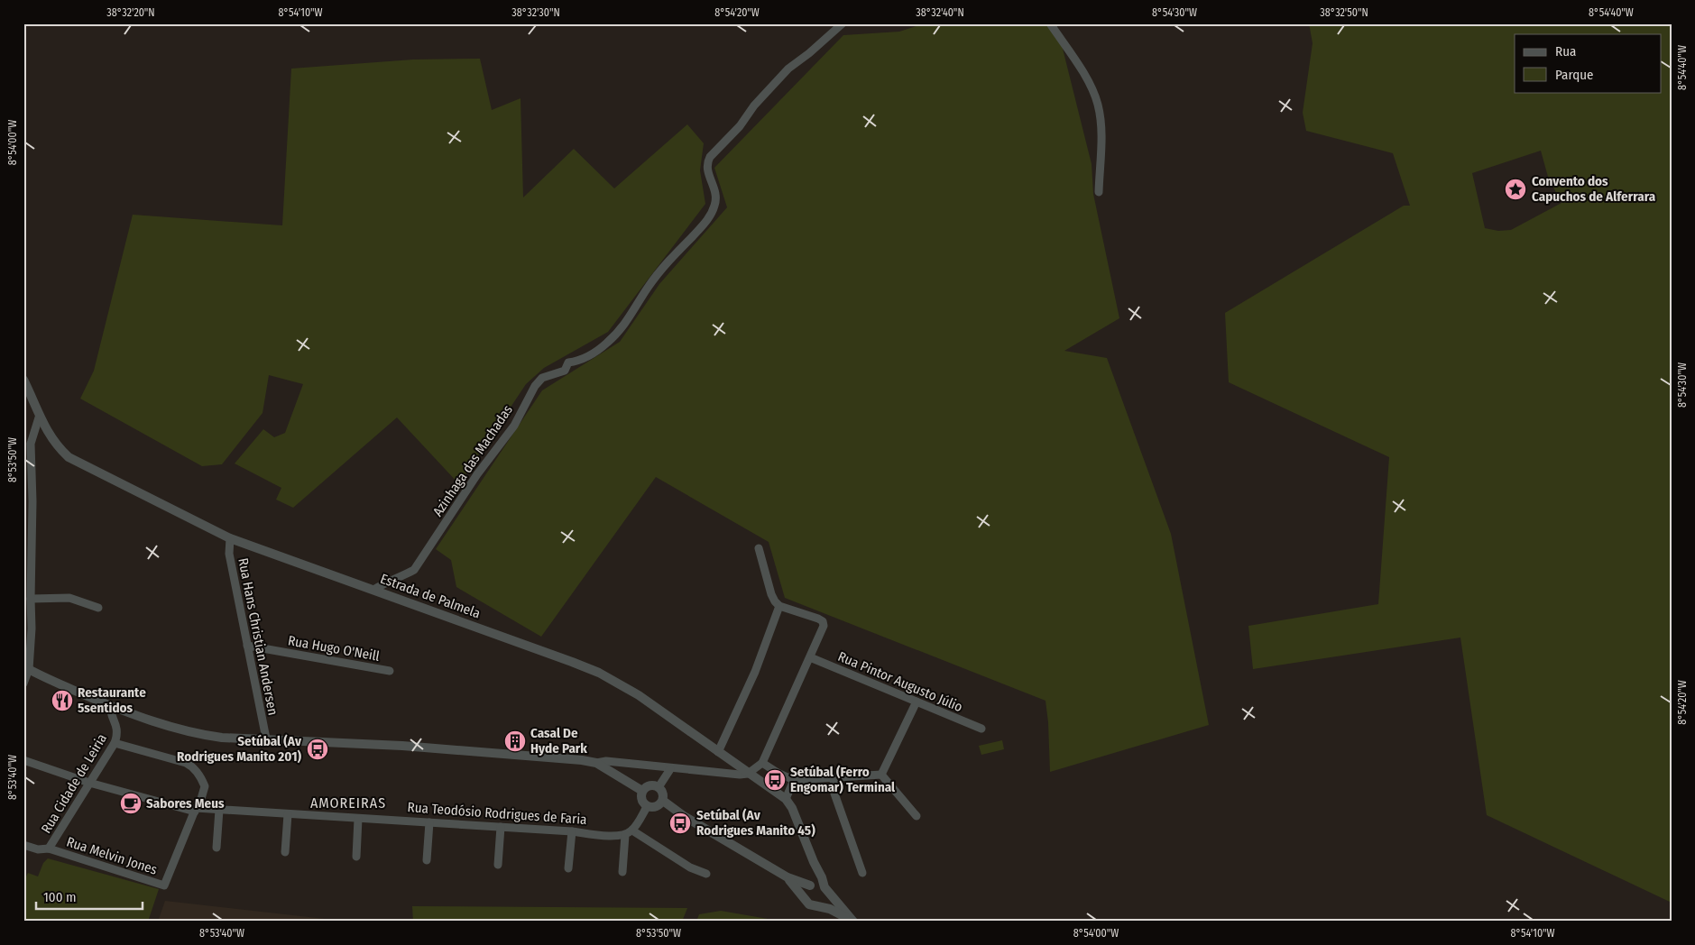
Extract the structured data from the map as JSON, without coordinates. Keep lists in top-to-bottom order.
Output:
{
  "streets": {
    "street": [
      "Azinhaga das Machadas",
      "Estrada de Palmela",
      "Rua Hans Christian Andersen",
      "Rua Hugo O'Neill",
      "Rua Pintor Augusto Júlio",
      "Rua Cidade de Leiria",
      "Rua Teodósio Rodrigues de Faria",
      "Rua Melvin Jones"
    ]
  },
  "crossings": [
    ["Azinhaga das Machadas", "Estrada de Palmela"],
    ["Estrada de Palmela", "Rua Hans Christian Andersen"],
    ["Rua Hans Christian Andersen", "Rua Hugo O'Neill"],
    ["Rua Cidade de Leiria", "Rua Teodósio Rodrigues de Faria"],
    ["Rua Cidade de Leiria", "Rua Melvin Jones"],
    ["Rua Teodósio Rodrigues de Faria", "Rua Melvin Jones"]
  ],
  "districts": ["AMOREIRAS"],
  "places": {
    "place": ["Convento dos Capuchos de Alferrara"],
    "restaurant": ["Restaurante 5sentidos"],
    "building": ["Casal De Hyde Park"],
    "bus stop": ["Setúbal (Av Rodrigues Manito 201)", "Setúbal (Ferro Engomar) Terminal", "Setúbal (Av Rodrigues Manito 45)"],
    "cafe": ["Sabores Meus"]
  },
  "legend": ["Rua", "Parque"],
  "scale_bar": "100 m",
  "coordinates": [
    "38°32'20\"N",
    "8°54'10\"W",
    "38°32'30\"N",
    "8°54'20\"W",
    "38°32'40\"N",
    "8°54'30\"W",
    "38°32'50\"N",
    "8°54'40\"W",
    "8°54'00\"W",
    "8°53'50\"W",
    "8°53'40\"W"
  ]
}
